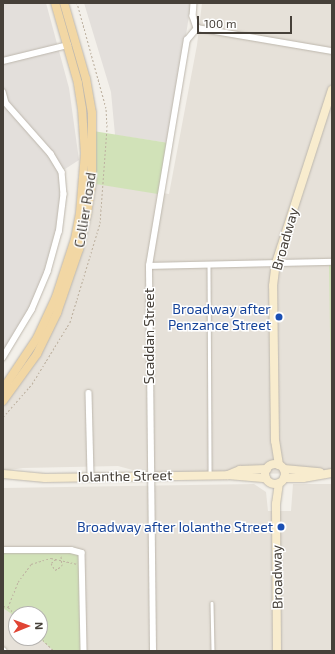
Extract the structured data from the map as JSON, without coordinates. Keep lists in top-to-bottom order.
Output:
{
  "streets": {
    "main road": ["Collier Road"],
    "street": ["Broadway", "Scaddan Street", "Iolanthe Street"]
  },
  "crossings": [
    ["Broadway", "Iolanthe Street"],
    ["Scaddan Street", "Iolanthe Street"]
  ],
  "places": ["Broadway after Penzance Street", "Broadway after Iolanthe Street"],
  "scale_bar": "100 m",
  "north": "right"
}
